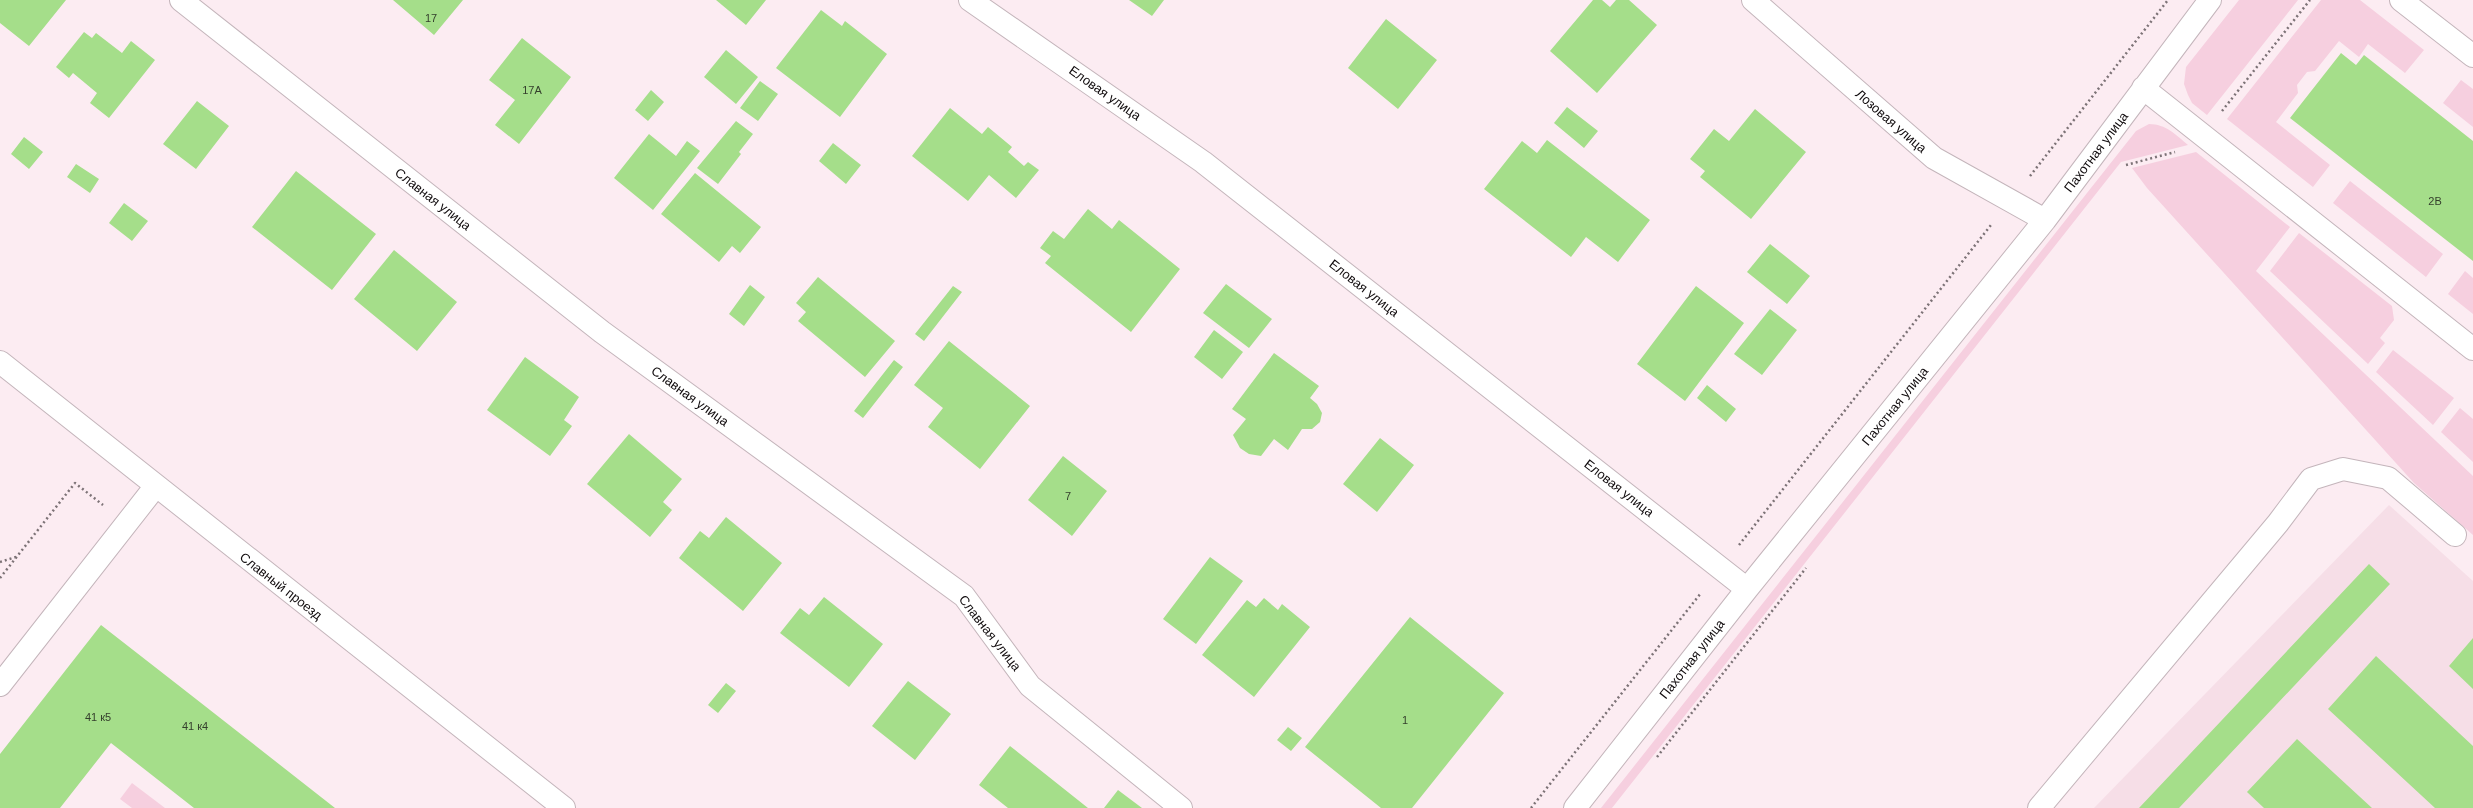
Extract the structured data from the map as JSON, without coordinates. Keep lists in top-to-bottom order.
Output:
{
  "streets": {
    "street": [
      "Еловая улица",
      "Лозовая улица",
      "Пахотная улица",
      "Славная улица",
      "Славный проезд"
    ]
  },
  "crossings": [
    ["Еловая улица", "Пахотная улица"],
    ["Лозовая улица", "Пахотная улица"]
  ],
  "house_numbers": [
    "17",
    "17А",
    "2В",
    "7",
    "41 к5",
    "1",
    "41 к4"
  ]
}
